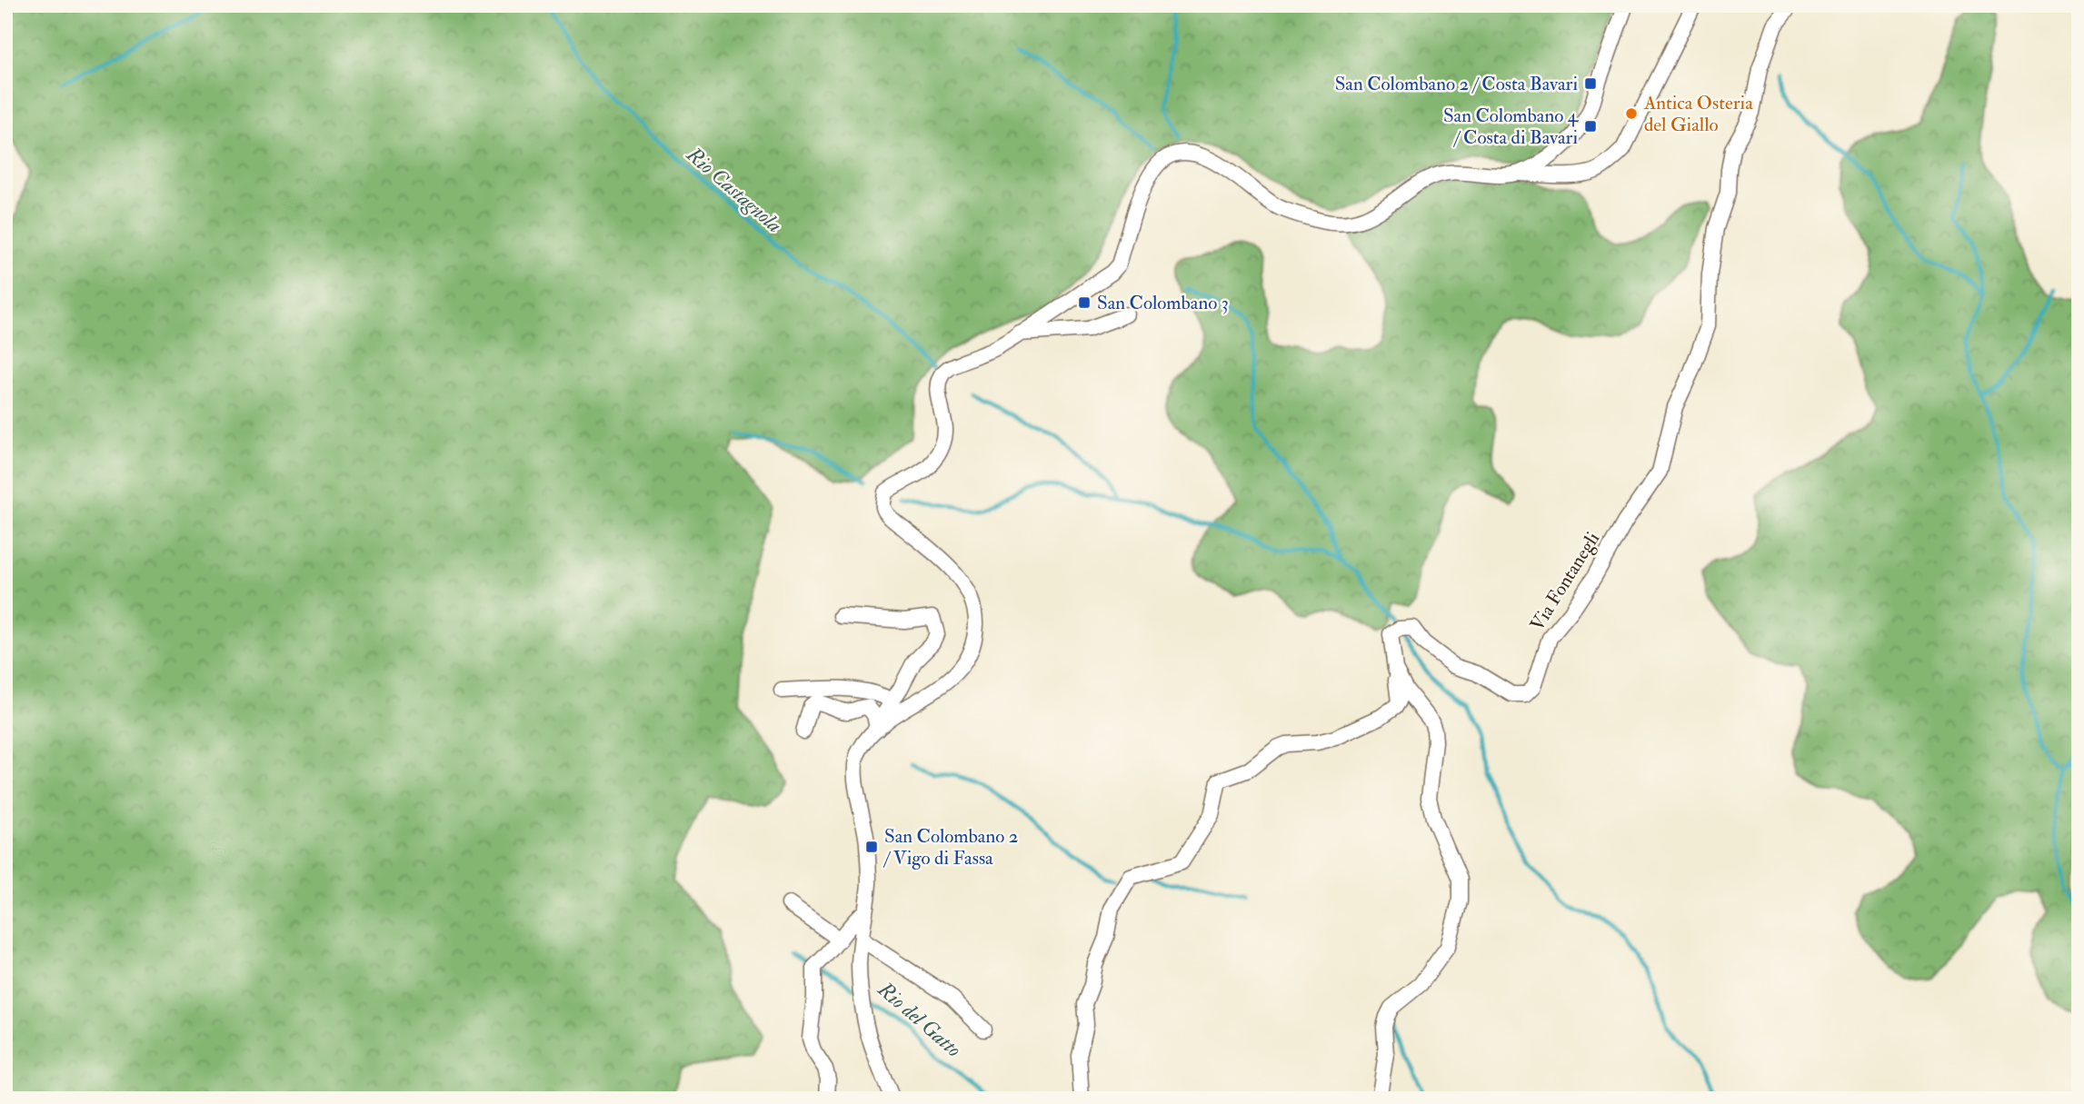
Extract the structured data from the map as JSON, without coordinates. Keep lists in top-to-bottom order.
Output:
{
  "streets": {
    "street": ["Via Fontanegli"]
  },
  "water": ["Rio Castagnola", "Rio del Gatto"],
  "places": {
    "transit": [
      "San Colombano 2 / Costa Bavari",
      "San Colombano 4 / Costa di Bavari",
      "San Colombano 3",
      "San Colombano 2 / Vigo di Fassa"
    ],
    "other": ["Antica Osteria del Giallo"]
  }
}
